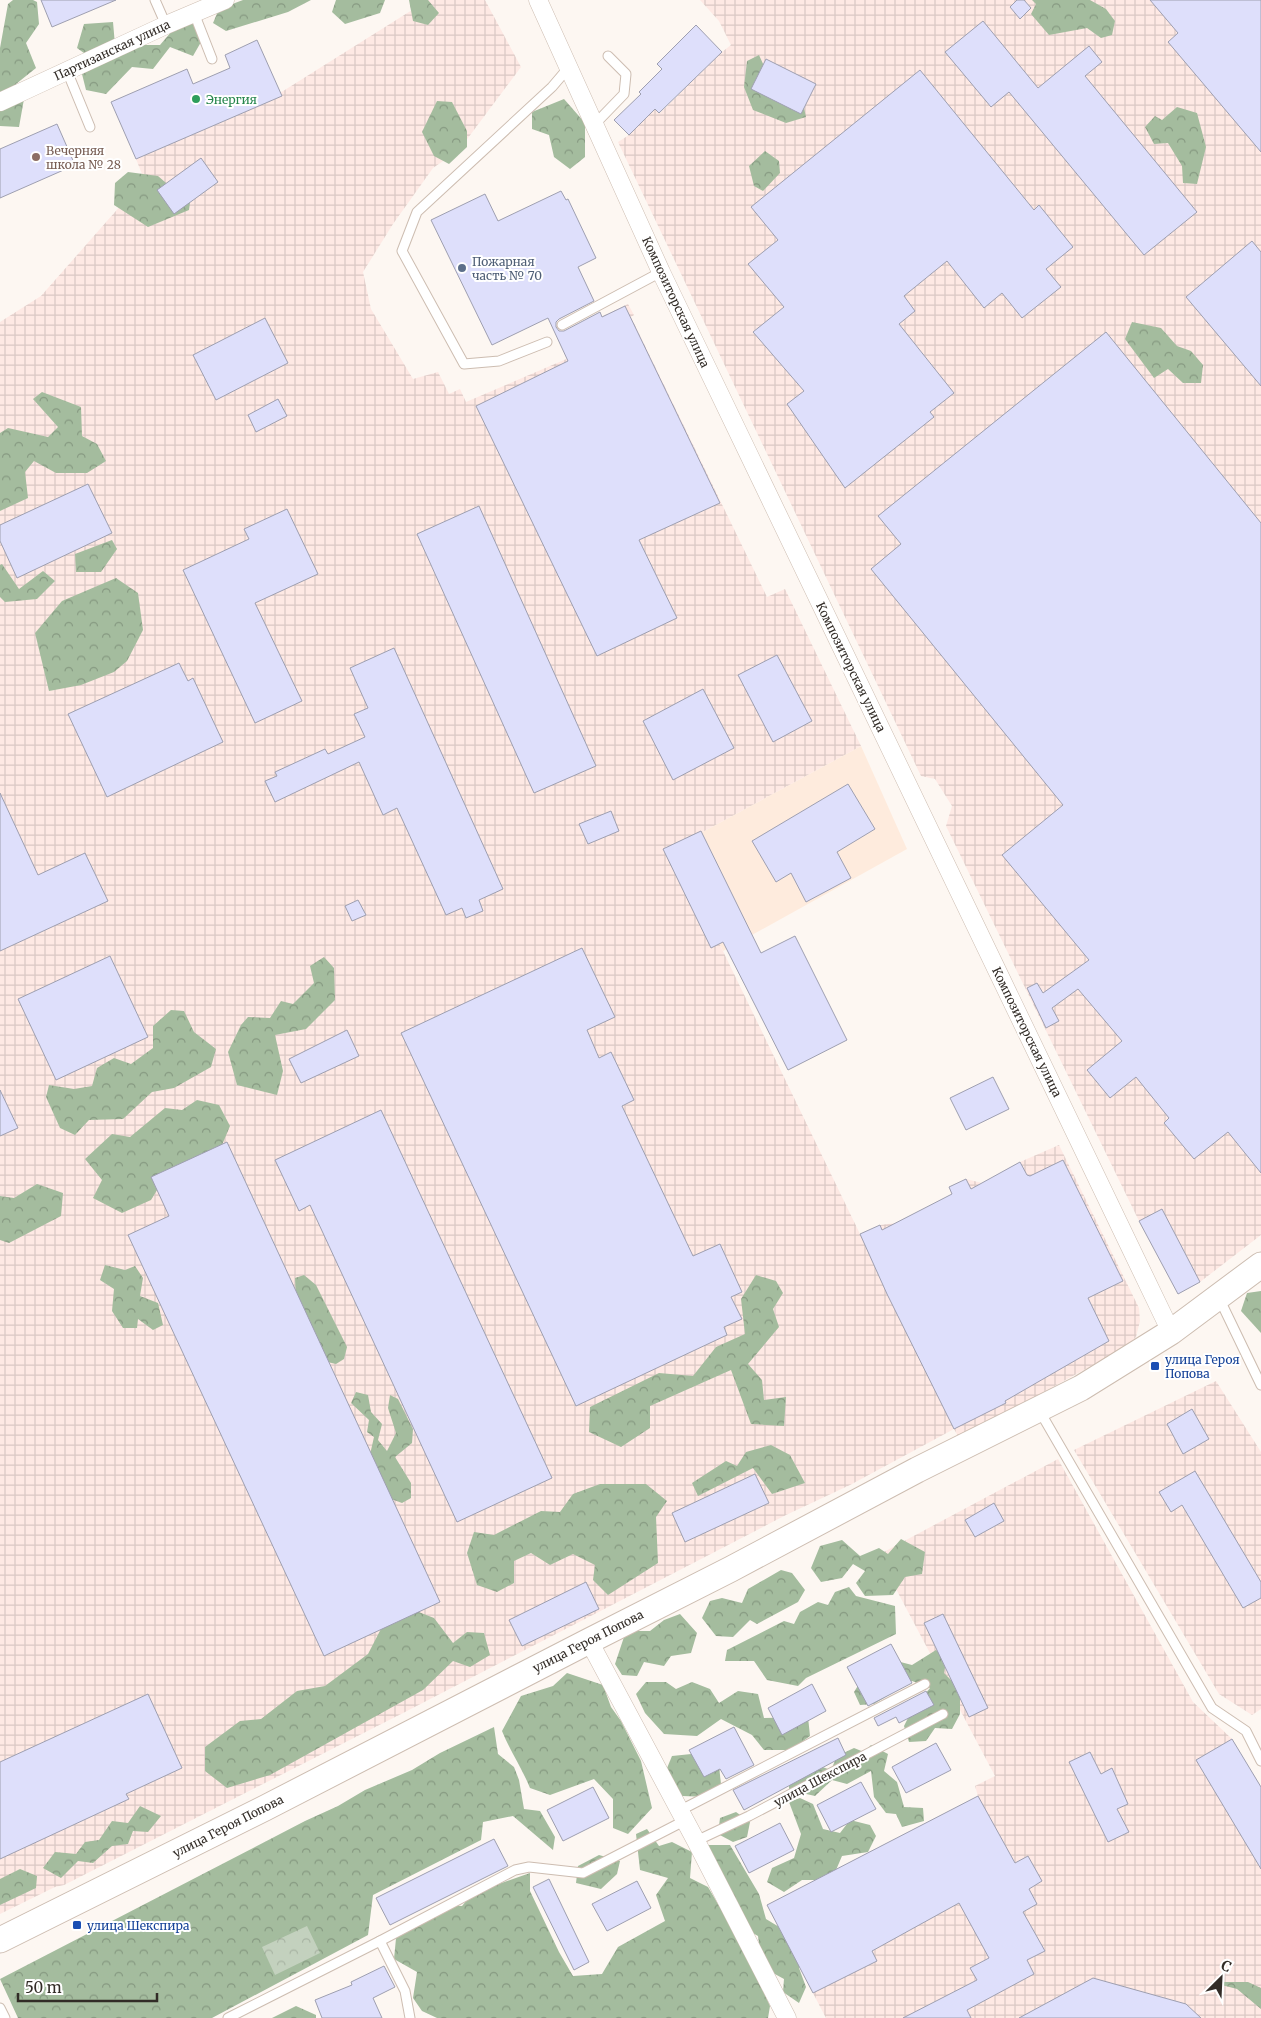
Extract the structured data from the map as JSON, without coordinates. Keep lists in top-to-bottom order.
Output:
{
  "streets": {
    "street": ["Партизанская улица", "Композиторская улица", "улица Героя Попова"],
    "lane": ["улица Шекспира"]
  },
  "crossings": [
    ["Композиторская улица", "улица Героя Попова"]
  ],
  "places": {
    "other": ["Энергия", "Вечерняя школа № 28", "Пожарная часть № 70"],
    "transit": ["улица Героя Попова", "улица Шекспира"]
  },
  "scale_bar": "50 m",
  "north": "top right"
}
